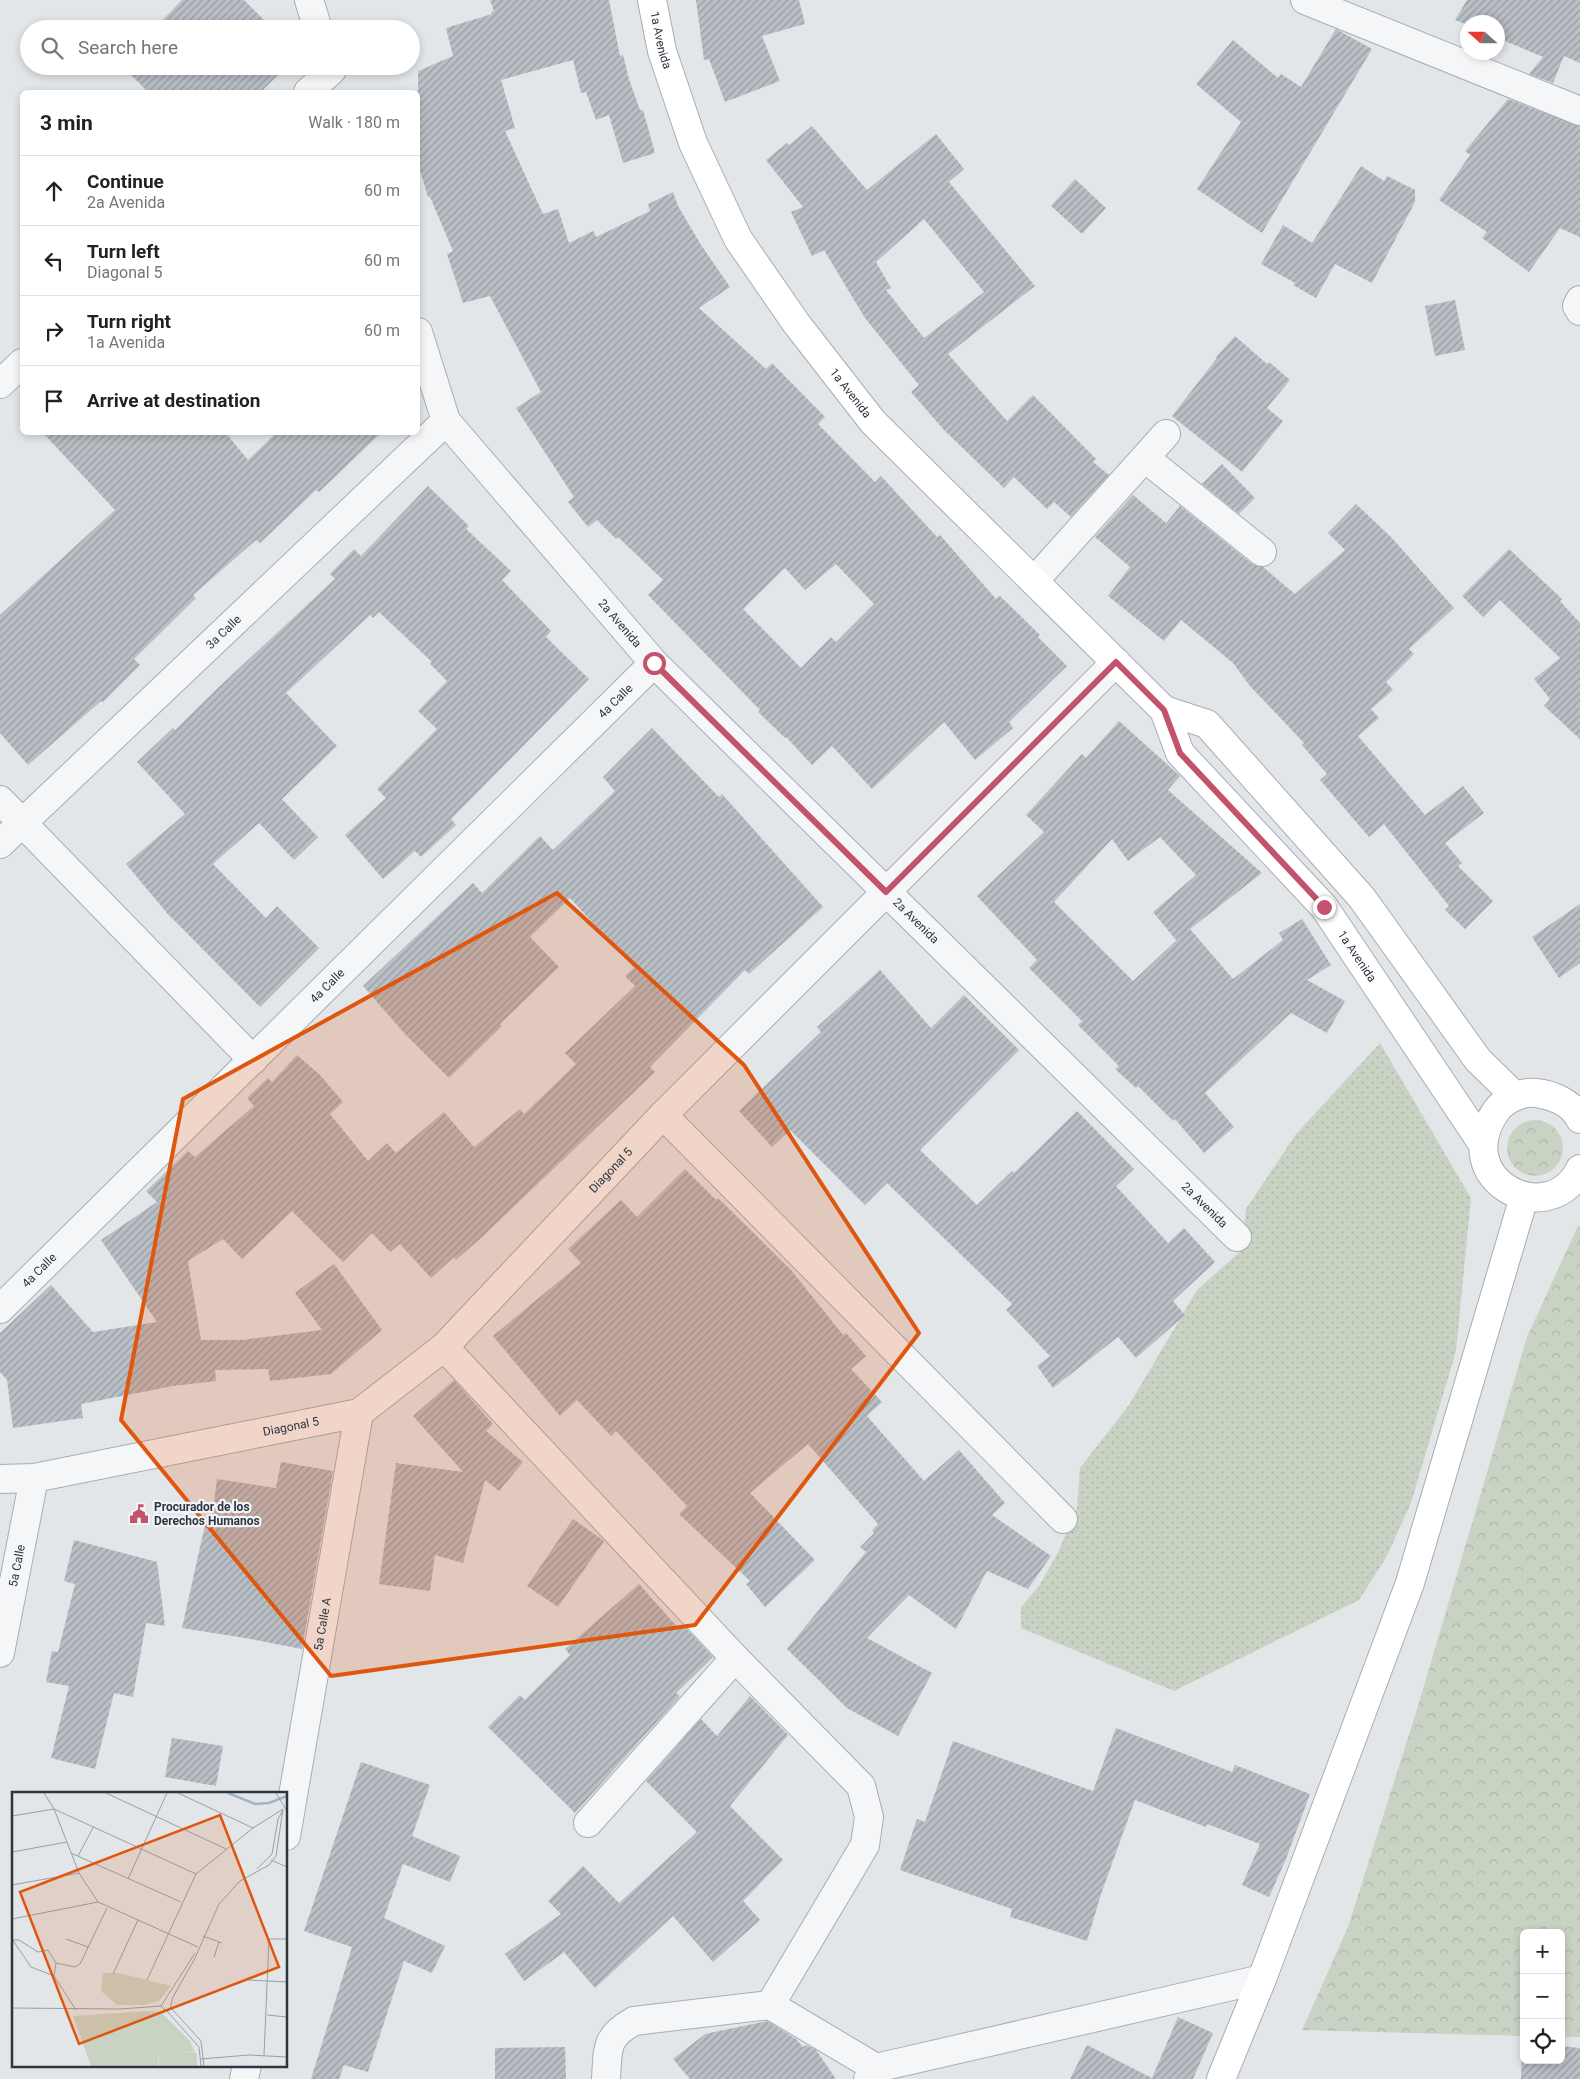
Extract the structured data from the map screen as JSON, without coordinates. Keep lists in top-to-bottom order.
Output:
{
  "streets": {
    "main road": ["1a Avenida"],
    "street": [
      "2a Avenida",
      "3a Calle",
      "4a Calle",
      "Diagonal 5",
      "5a Calle",
      "5a Calle A"
    ]
  },
  "crossings": [
    ["1a Avenida", "Diagonal 5"],
    ["2a Avenida", "3a Calle"],
    ["2a Avenida", "4a Calle"],
    ["2a Avenida", "Diagonal 5"],
    ["Diagonal 5", "5a Calle"],
    ["Diagonal 5", "5a Calle A"]
  ],
  "places": {
    "public building": ["Procurador de los Derechos Humanos"]
  },
  "north": "left",
  "page": {
    "search": "Search here",
    "heading": ["3 min", "Walk · 180 m"],
    "list": [
      ["Continue", "2a Avenida", "60 m"],
      ["Turn left", "Diagonal 5", "60 m"],
      ["Turn right", "1a Avenida", "60 m"],
      "Arrive at destination"
    ],
    "map_buttons": ["+", "−"]
  }
}
